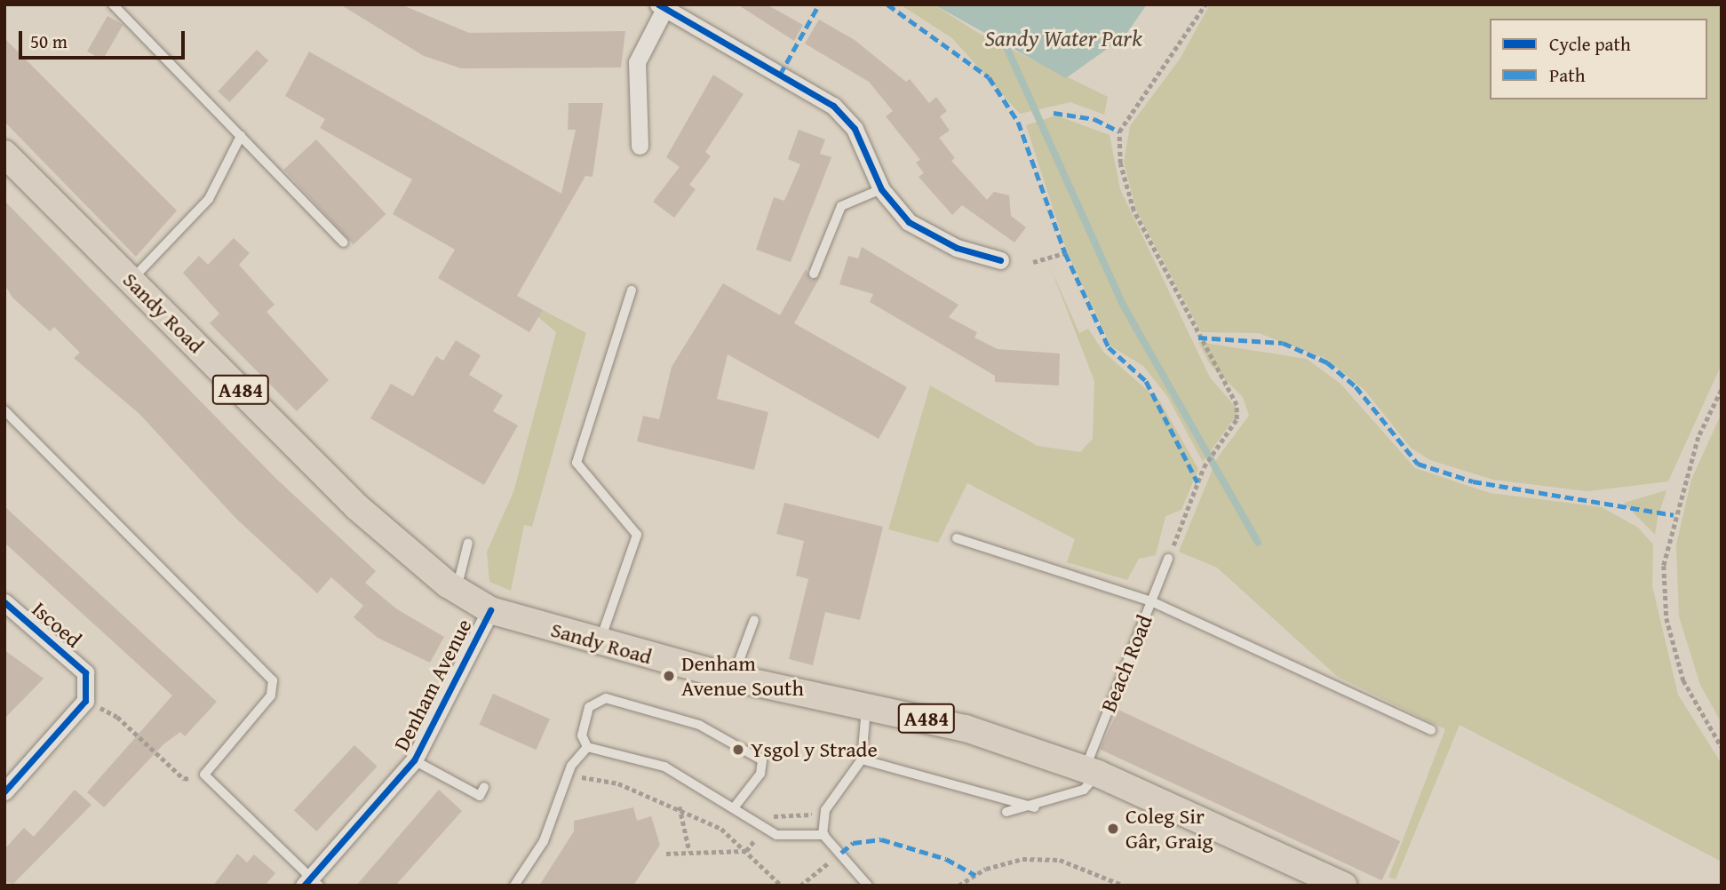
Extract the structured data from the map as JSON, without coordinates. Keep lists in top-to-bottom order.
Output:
{
  "streets": {
    "main road": ["Sandy Road", "A484"],
    "street": ["Iscoed", "Denham Avenue"],
    "lane": ["Beach Road"]
  },
  "crossings": [
    ["Sandy Road", "Beach Road"],
    ["Sandy Road", "Denham Avenue"]
  ],
  "water": ["Sandy Water Park"],
  "places": ["Denham Avenue South", "Ysgol y Strade", "Coleg Sir Gâr, Graig"],
  "legend": ["Cycle path", "Path"],
  "scale_bar": "50 m"
}
